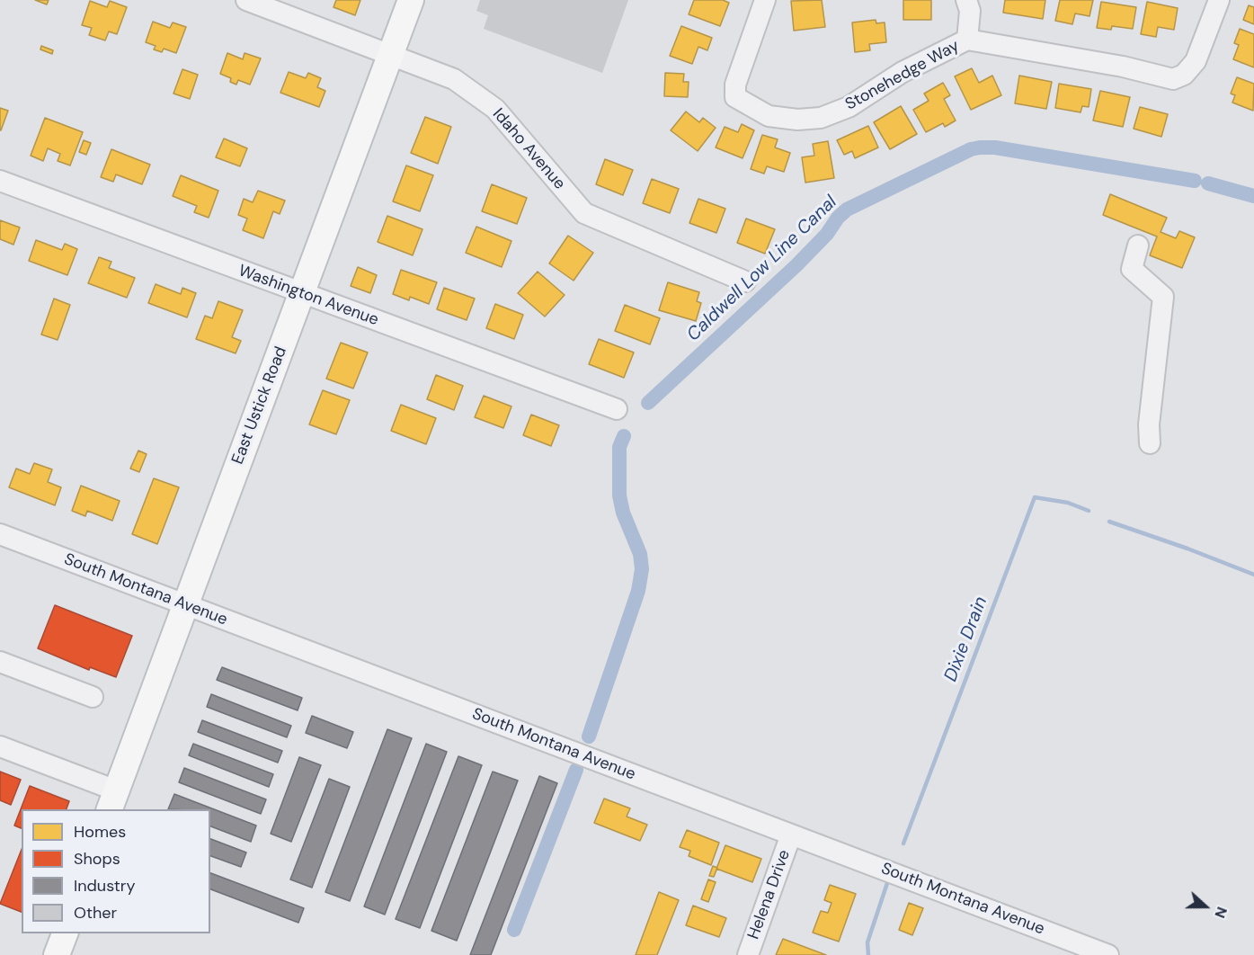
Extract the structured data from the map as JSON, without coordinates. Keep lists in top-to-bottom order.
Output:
{
  "streets": {
    "main road": ["East Ustick Road"],
    "street": [
      "Stonehedge Way",
      "Idaho Avenue",
      "Washington Avenue",
      "South Montana Avenue",
      "Helena Drive"
    ]
  },
  "crossings": [
    ["Idaho Avenue", "East Ustick Road"],
    ["Washington Avenue", "East Ustick Road"],
    ["East Ustick Road", "South Montana Avenue"],
    ["South Montana Avenue", "Helena Drive"]
  ],
  "water": ["Caldwell Low Line Canal", "Dixie Drain"],
  "legend": [
    "Homes",
    "Shops",
    "Industry",
    "Other"
  ],
  "north": "right"
}
